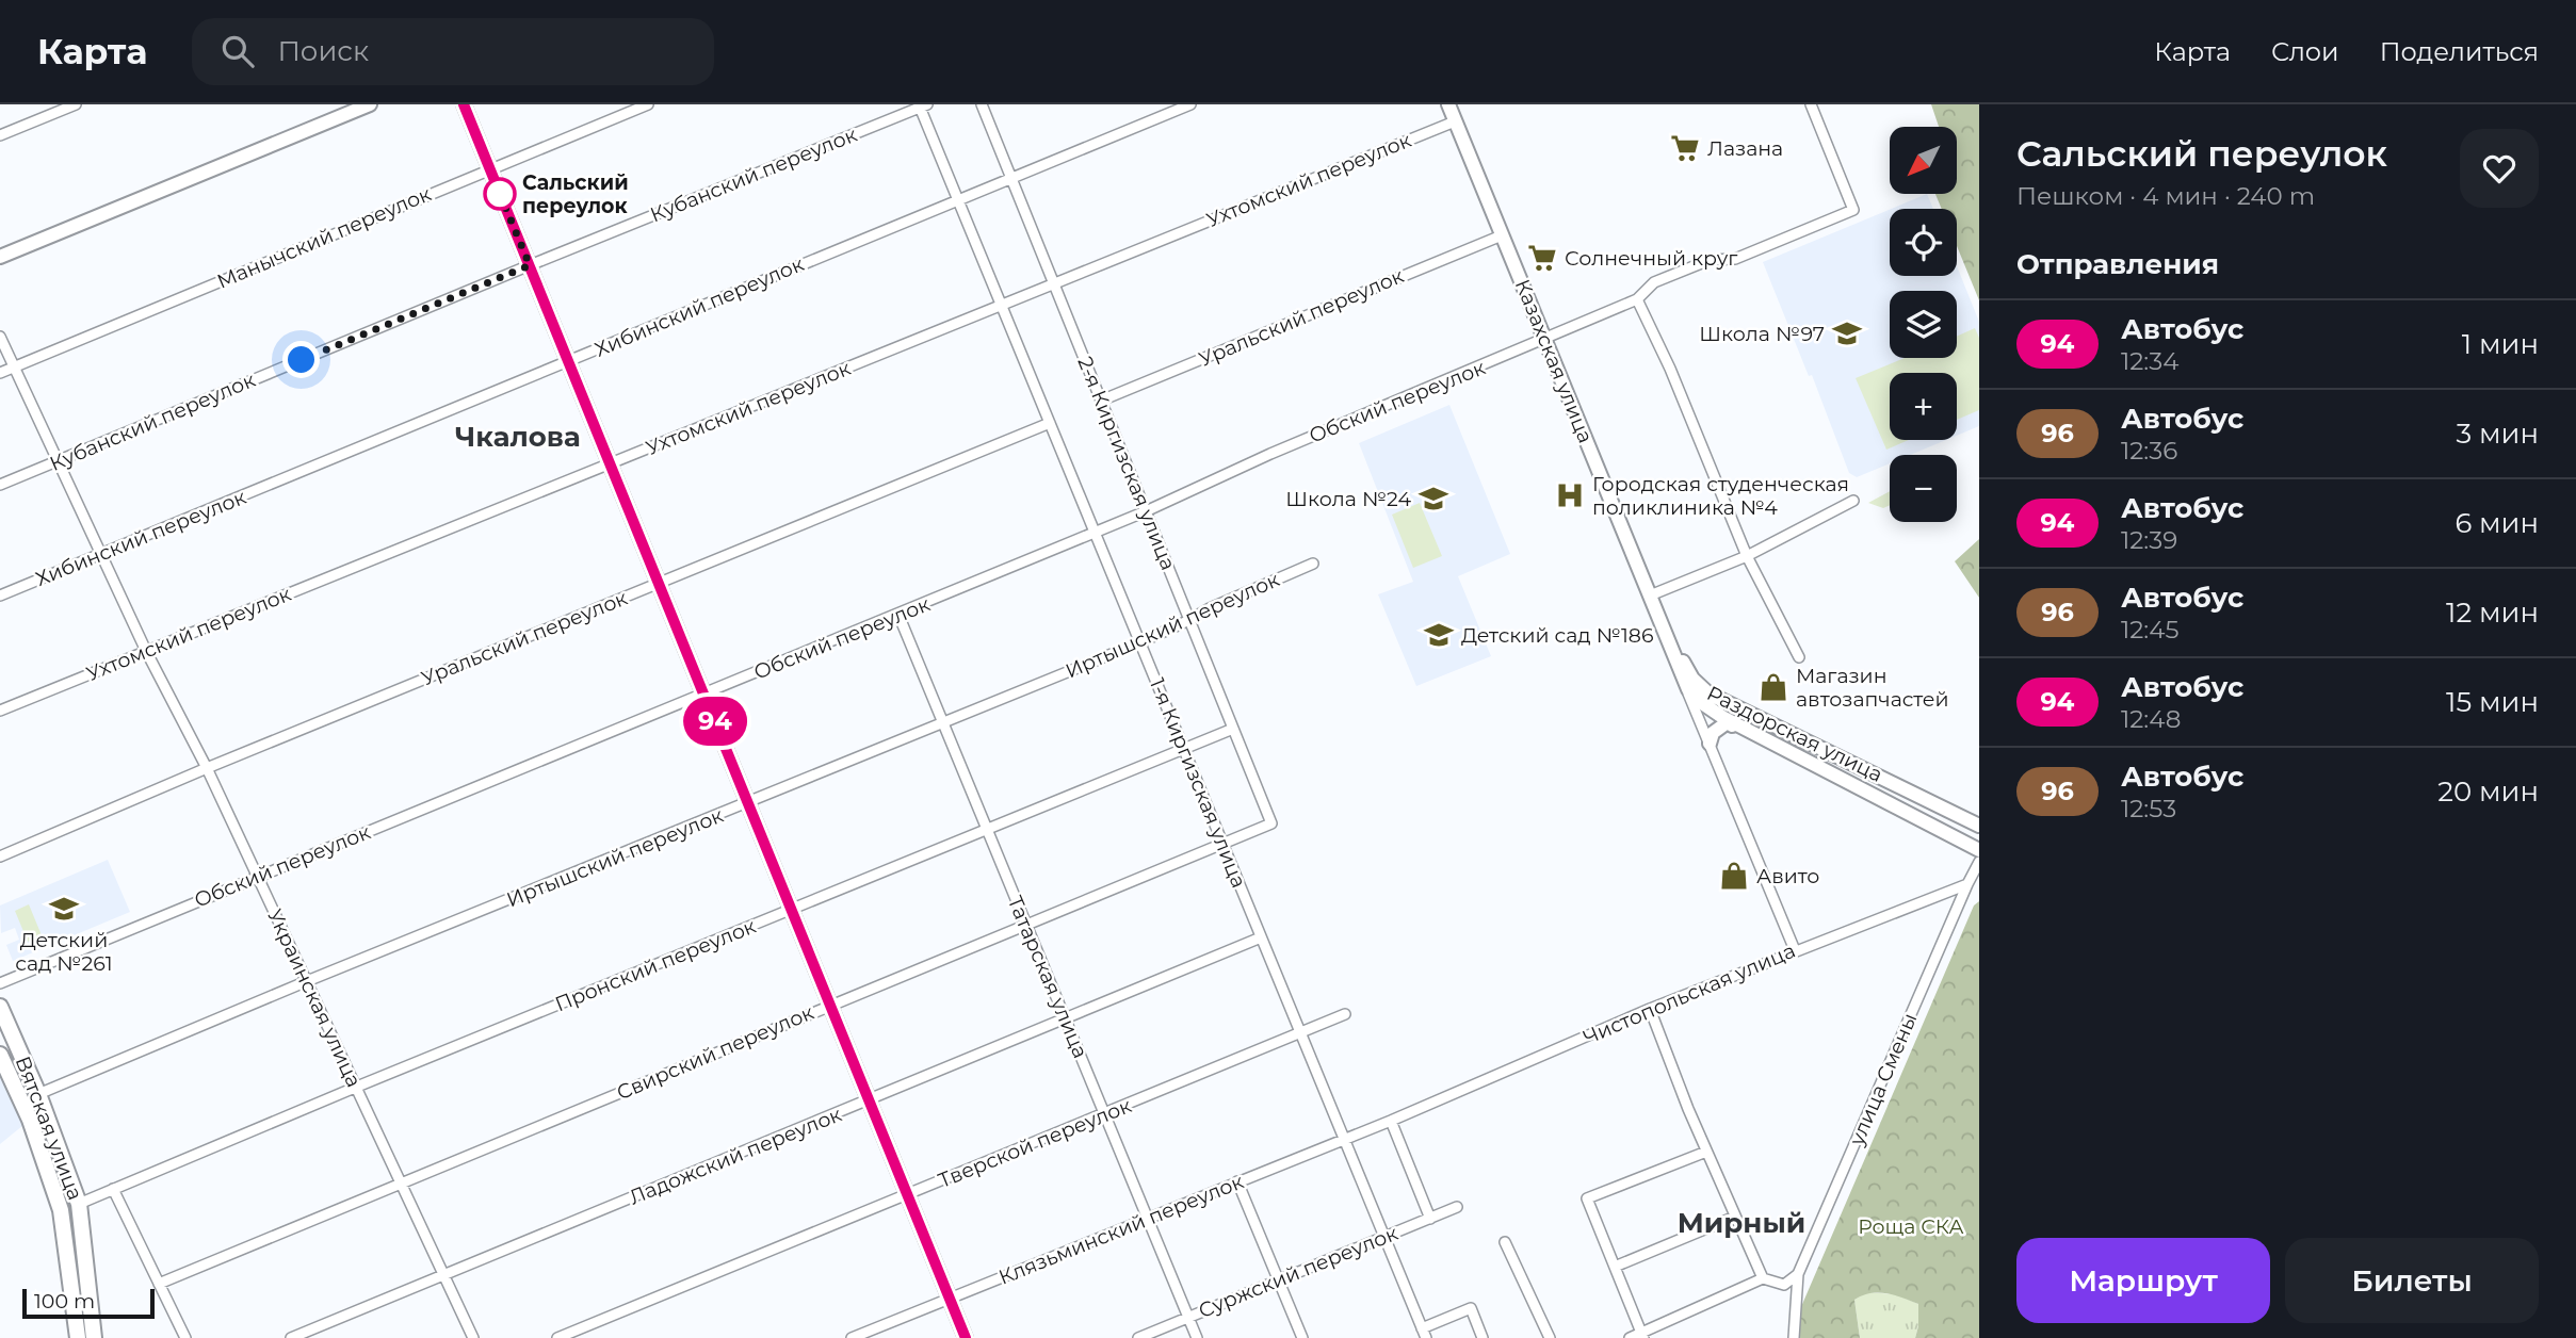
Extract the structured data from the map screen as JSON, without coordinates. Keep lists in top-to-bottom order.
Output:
{
  "streets": {
    "main road": ["Казахская улица", "Раздорская улица", "Вятская улица"],
    "street": [
      "Кубанский переулок",
      "Ухтомский переулок",
      "Манычский переулок",
      "Хибинский переулок",
      "Уральский переулок",
      "Обский переулок",
      "2-я Киргизская улица",
      "Иртышский переулок",
      "1-я Киргизская улица",
      "Пронский переулок",
      "Татарская улица",
      "Чистопольская улица",
      "Украинская улица",
      "Свирский переулок",
      "улица Смены",
      "Тверской переулок",
      "Ладожский переулок",
      "Клязьминский переулок",
      "Суржский переулок"
    ]
  },
  "crossings": [
    ["Кубанский переулок", "1-я Киргизская улица"],
    ["Кубанский переулок", "Украинская улица"],
    ["Ухтомский переулок", "Казахская улица"],
    ["Ухтомский переулок", "2-я Киргизская улица"],
    ["Ухтомский переулок", "1-я Киргизская улица"],
    ["Ухтомский переулок", "Украинская улица"],
    ["Манычский переулок", "Украинская улица"],
    ["Хибинский переулок", "2-я Киргизская улица"],
    ["Хибинский переулок", "1-я Киргизская улица"],
    ["Хибинский переулок", "Украинская улица"],
    ["Уральский переулок", "Казахская улица"],
    ["Уральский переулок", "2-я Киргизская улица"],
    ["Уральский переулок", "1-я Киргизская улица"],
    ["Уральский переулок", "Украинская улица"],
    ["Казахская улица", "Обский переулок"],
    ["Казахская улица", "Раздорская улица"],
    ["Казахская улица", "Чистопольская улица"],
    ["Обский переулок", "2-я Киргизская улица"],
    ["Обский переулок", "1-я Киргизская улица"],
    ["Обский переулок", "Татарская улица"],
    ["Обский переулок", "Украинская улица"],
    ["2-я Киргизская улица", "Иртышский переулок"],
    ["2-я Киргизская улица", "Пронский переулок"],
    ["2-я Киргизская улица", "Свирский переулок"],
    ["Иртышский переулок", "1-я Киргизская улица"],
    ["Иртышский переулок", "Татарская улица"],
    ["Иртышский переулок", "Украинская улица"],
    ["Иртышский переулок", "Вятская улица"],
    ["1-я Киргизская улица", "Пронский переулок"],
    ["1-я Киргизская улица", "Свирский переулок"],
    ["1-я Киргизская улица", "Тверской переулок"],
    ["1-я Киргизская улица", "Ладожский переулок"],
    ["1-я Киргизская улица", "Клязьминский переулок"],
    ["1-я Киргизская улица", "Суржский переулок"],
    ["Пронский переулок", "Татарская улица"],
    ["Пронский переулок", "Украинская улица"],
    ["Пронский переулок", "Вятская улица"],
    ["Татарская улица", "Свирский переулок"],
    ["Татарская улица", "Тверской переулок"],
    ["Татарская улица", "Ладожский переулок"],
    ["Татарская улица", "Клязьминский переулок"],
    ["Татарская улица", "Суржский переулок"],
    ["Чистопольская улица", "улица Смены"],
    ["Чистопольская улица", "Клязьминский переулок"],
    ["Украинская улица", "Свирский переулок"],
    ["Украинская улица", "Ладожский переулок"],
    ["Свирский переулок", "Вятская улица"]
  ],
  "districts": ["Чкалова", "Мирный"],
  "parks": ["Роща СКА"],
  "places": {
    "supermarket": ["Лазана", "Солнечный круг"],
    "other": ["Сальский переулок"],
    "school or university": [
      "Школа №97",
      "Школа №24",
      "Детский сад №186",
      "Детский сад №261"
    ],
    "hospital": ["Городская студенческая поликлиника №4"],
    "shop": ["Магазин автозапчастей", "Авито"]
  },
  "lines": ["bus line 94"],
  "scale_bar": "100 m",
  "north": "bottom left",
  "page": {
    "header": "Карта",
    "search": "Поиск",
    "nav": ["Карта", "Слои", "Поделиться"],
    "on_map": "94",
    "heading": [
      ["Сальский переулок", "Пешком · 4 мин · 240 m"],
      "Отправления"
    ],
    "map_buttons": ["+", "−"],
    "list": [
      {
        "mark": "94",
        "name": "Автобус",
        "note": "12:34",
        "value": "1 мин"
      },
      {
        "mark": "96",
        "name": "Автобус",
        "note": "12:36",
        "value": "3 мин"
      },
      {
        "mark": "94",
        "name": "Автобус",
        "note": "12:39",
        "value": "6 мин"
      },
      {
        "mark": "96",
        "name": "Автобус",
        "note": "12:45",
        "value": "12 мин"
      },
      {
        "mark": "94",
        "name": "Автобус",
        "note": "12:48",
        "value": "15 мин"
      },
      {
        "mark": "96",
        "name": "Автобус",
        "note": "12:53",
        "value": "20 мин"
      }
    ],
    "buttons": ["Маршрут", "Билеты"],
    "scale": "100 m"
  }
}
